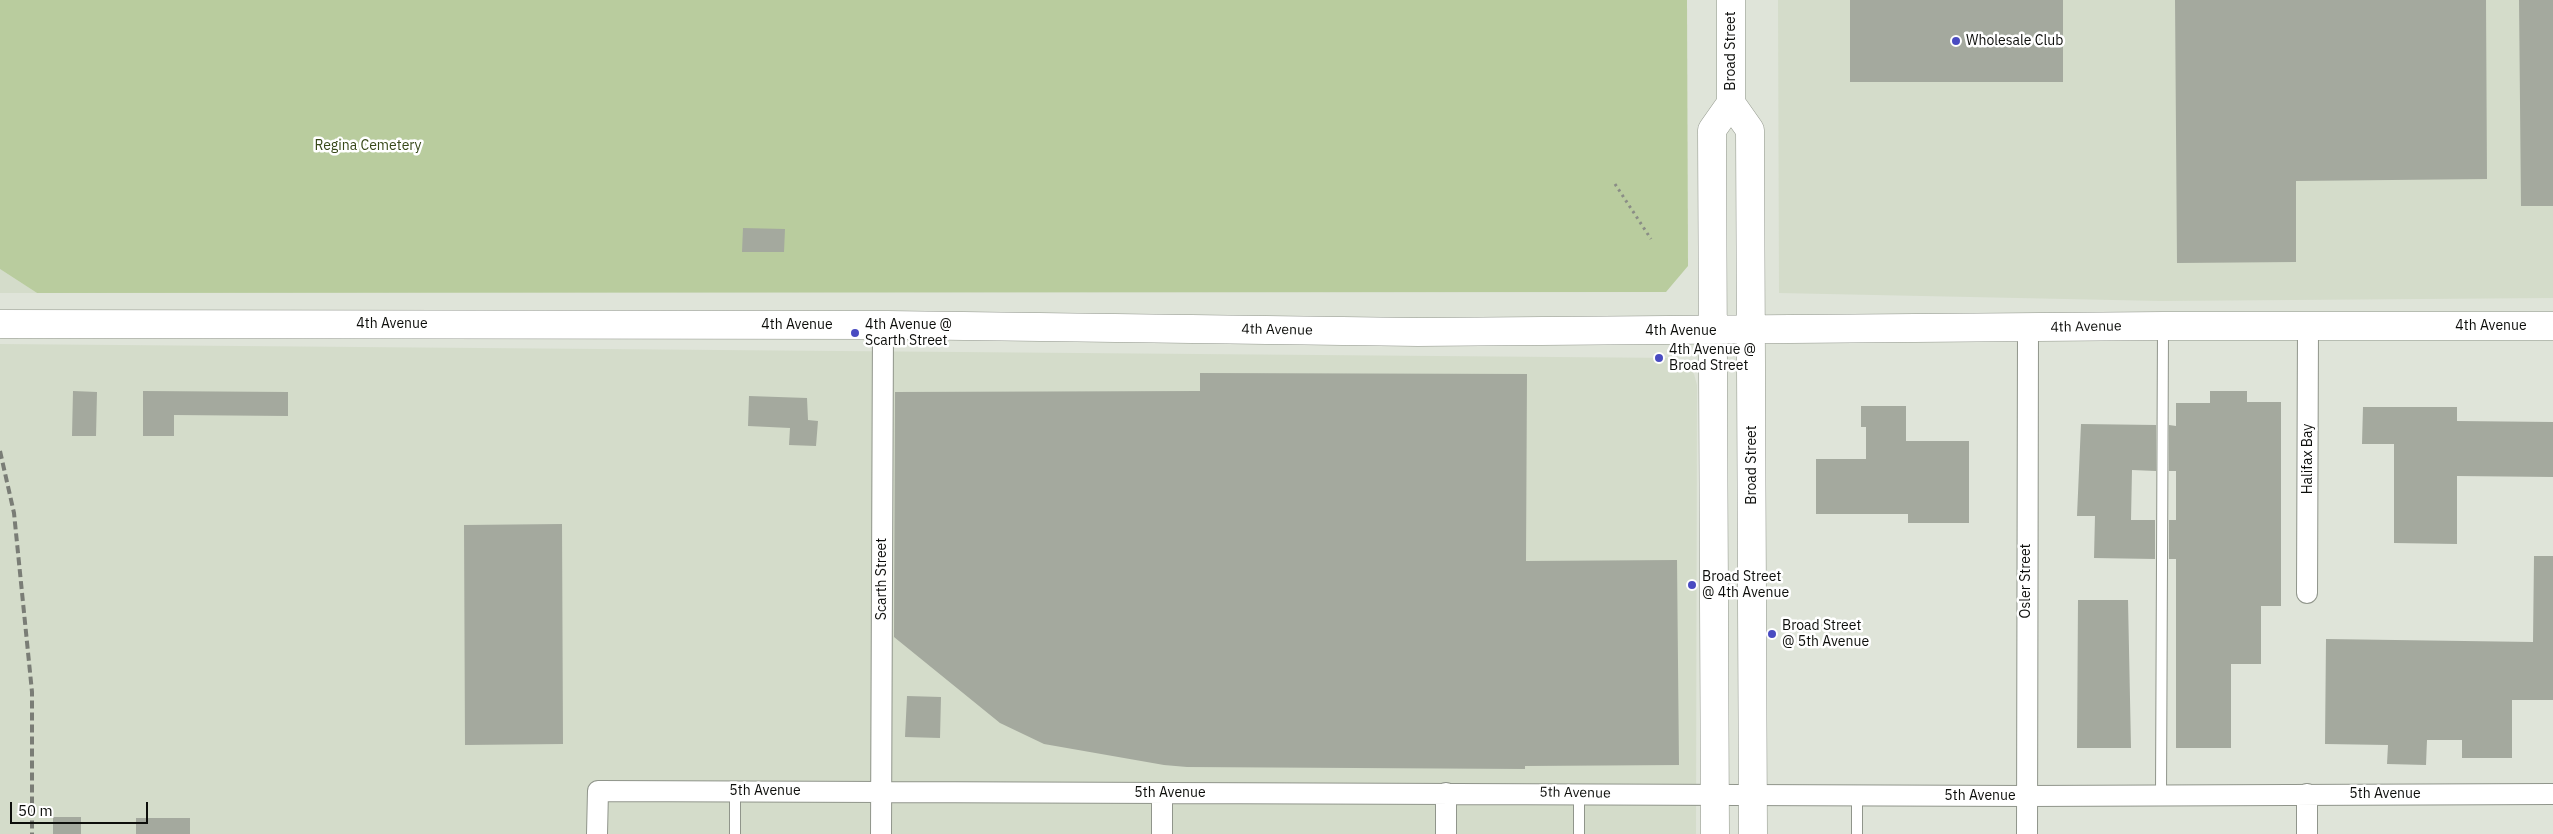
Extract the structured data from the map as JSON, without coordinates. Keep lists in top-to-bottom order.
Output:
{
  "streets": {
    "main road": ["Broad Street", "4th Avenue"],
    "street": [
      "Halifax Bay",
      "Scarth Street",
      "Osler Street",
      "5th Avenue"
    ]
  },
  "crossings": [
    ["Broad Street", "4th Avenue"],
    ["Broad Street", "5th Avenue"],
    ["4th Avenue", "Halifax Bay"],
    ["4th Avenue", "Scarth Street"],
    ["4th Avenue", "Osler Street"],
    ["Scarth Street", "5th Avenue"],
    ["Osler Street", "5th Avenue"]
  ],
  "parks": ["Regina Cemetery"],
  "places": [
    "Wholesale Club",
    "4th Avenue @ Scarth Street",
    "4th Avenue @ Broad Street",
    "Broad Street @ 4th Avenue",
    "Broad Street @ 5th Avenue"
  ],
  "scale_bar": "50 m"
}
